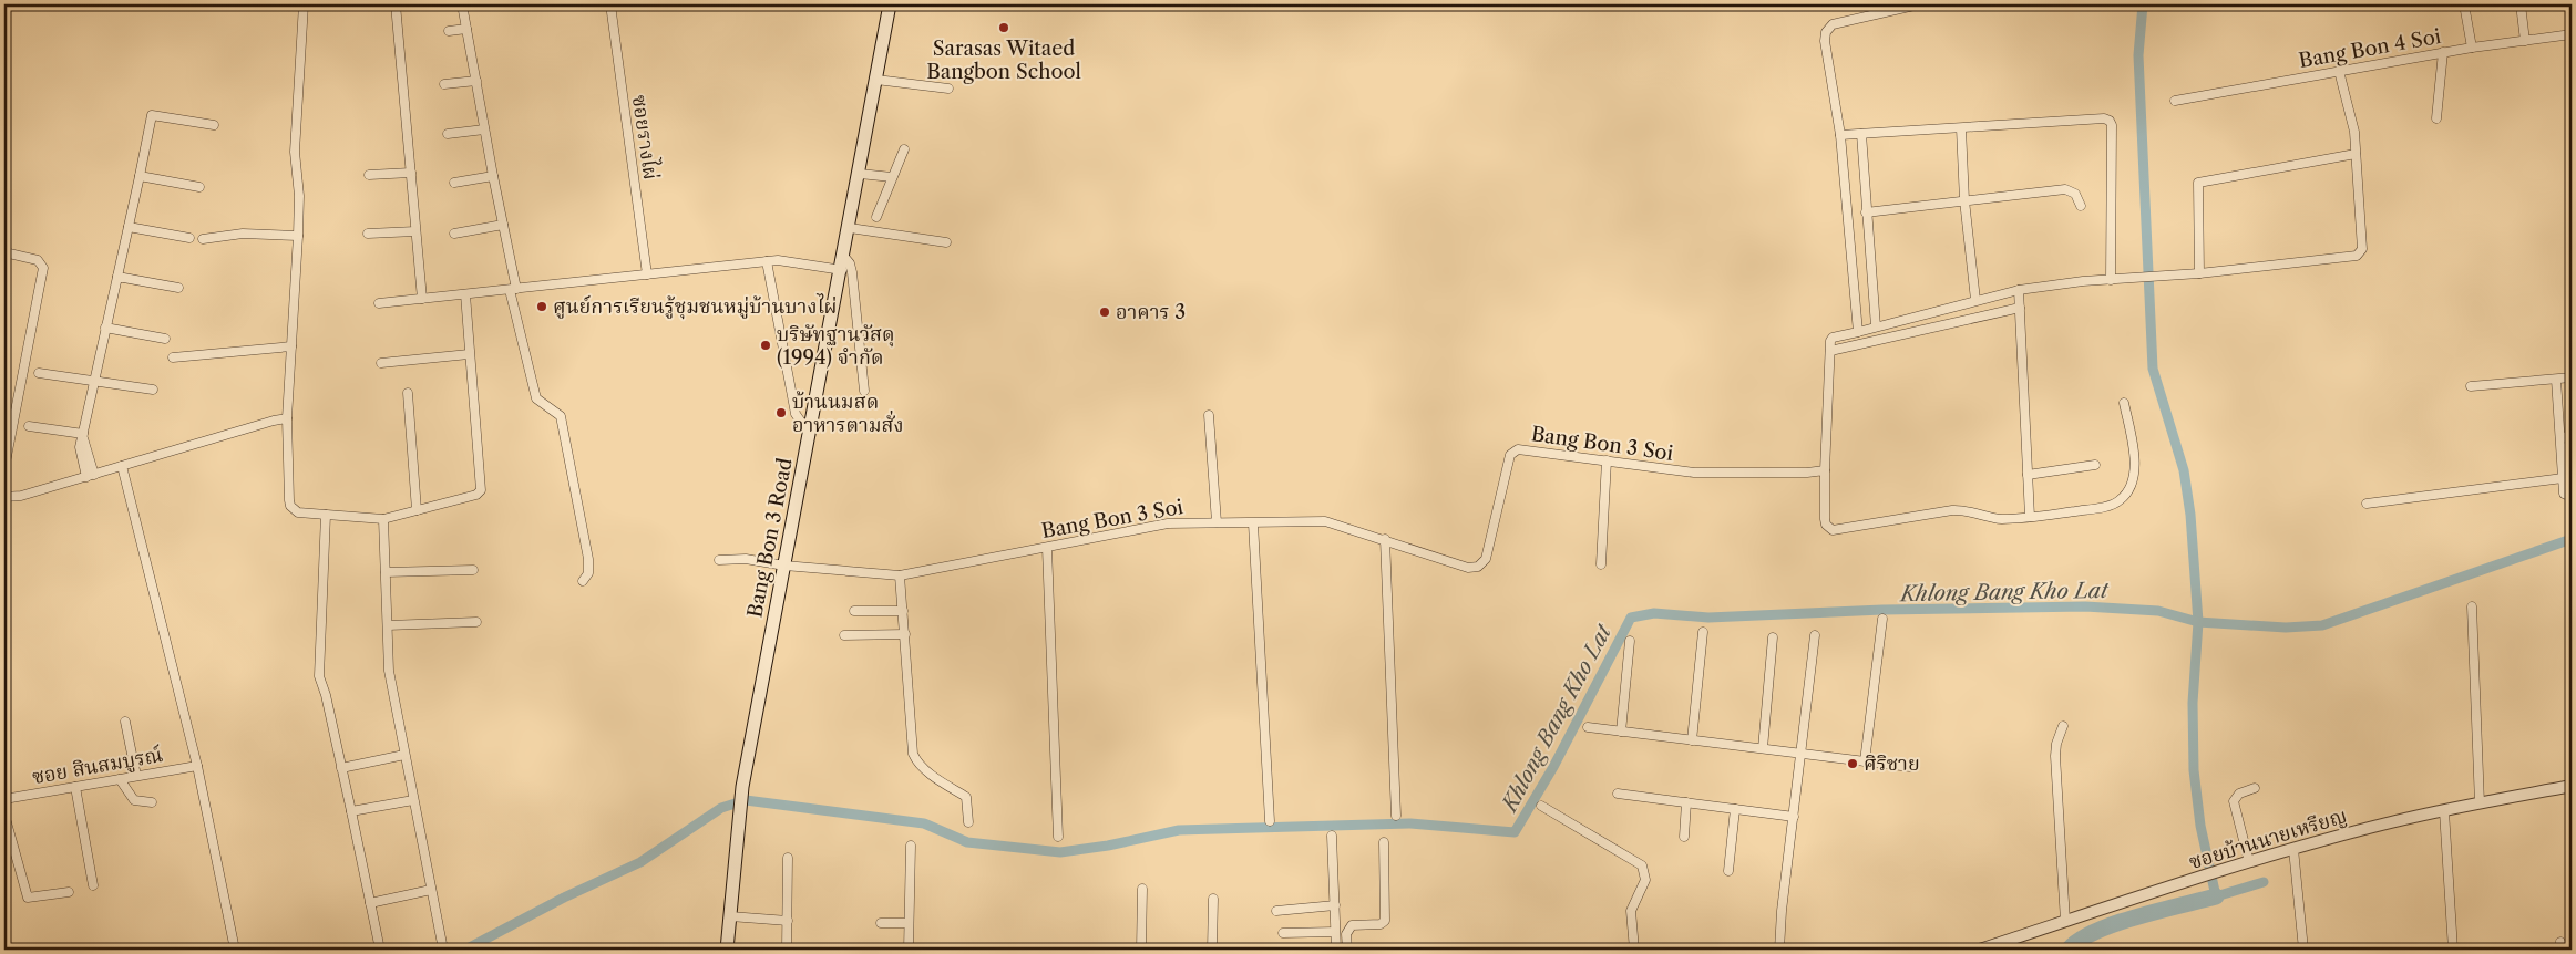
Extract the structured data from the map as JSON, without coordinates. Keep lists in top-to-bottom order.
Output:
{
  "streets": {
    "main road": ["Bang Bon 3 Road"],
    "street": [
      "Bang Bon 4 Soi",
      "ซอยรางไผ่",
      "Bang Bon 3 Soi",
      "ซอย สินสมบูรณ์",
      "ซอยบ้านนายเหรียญ"
    ]
  },
  "crossings": [
    ["Bang Bon 3 Soi", "Bang Bon 3 Road"]
  ],
  "water": ["Khlong Bang Kho Lat"],
  "places": [
    "Sarasas Witaed Bangbon School",
    "ศูนย์การเรียนรู้ชุมชนหมู่บ้านบางไผ่",
    "อาคาร 3",
    "บริษัทฐานวัสดุ (1994) จำกัด",
    "บ้านนมสด อาหารตามสั่ง",
    "ศิริชาย"
  ]
}
